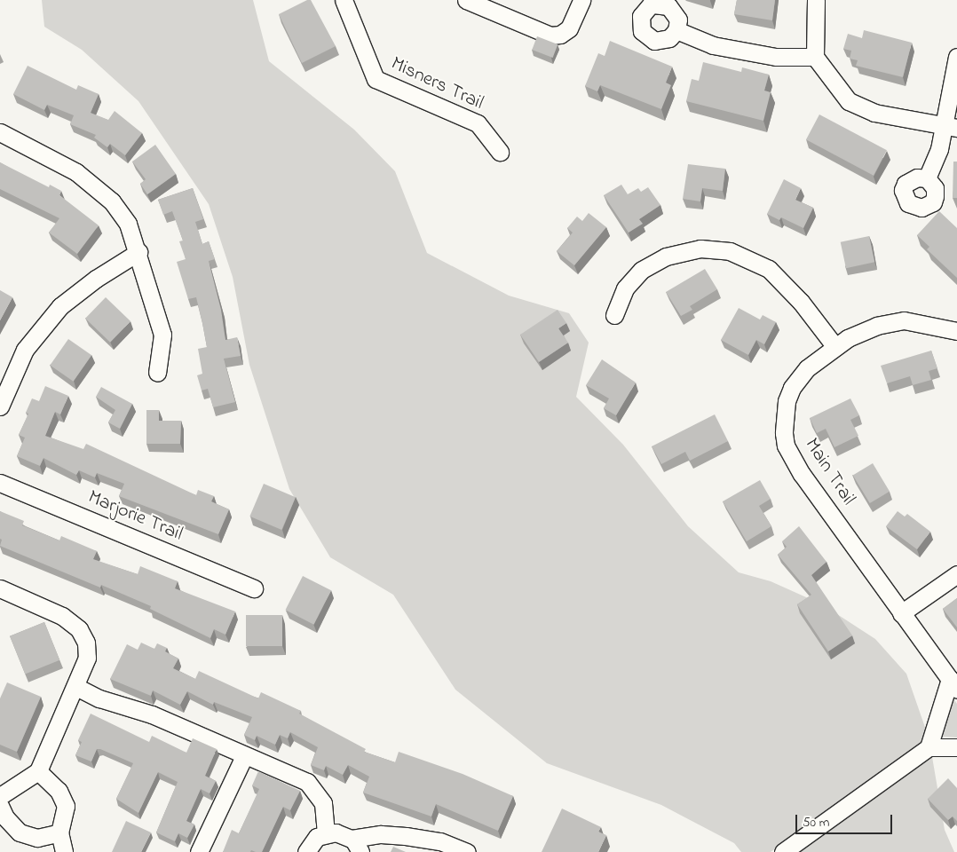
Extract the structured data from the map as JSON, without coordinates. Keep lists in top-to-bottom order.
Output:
{
  "streets": {
    "street": ["Misners Trail", "Main Trail", "Marjorie Trail"]
  },
  "scale_bar": "50 m"
}
